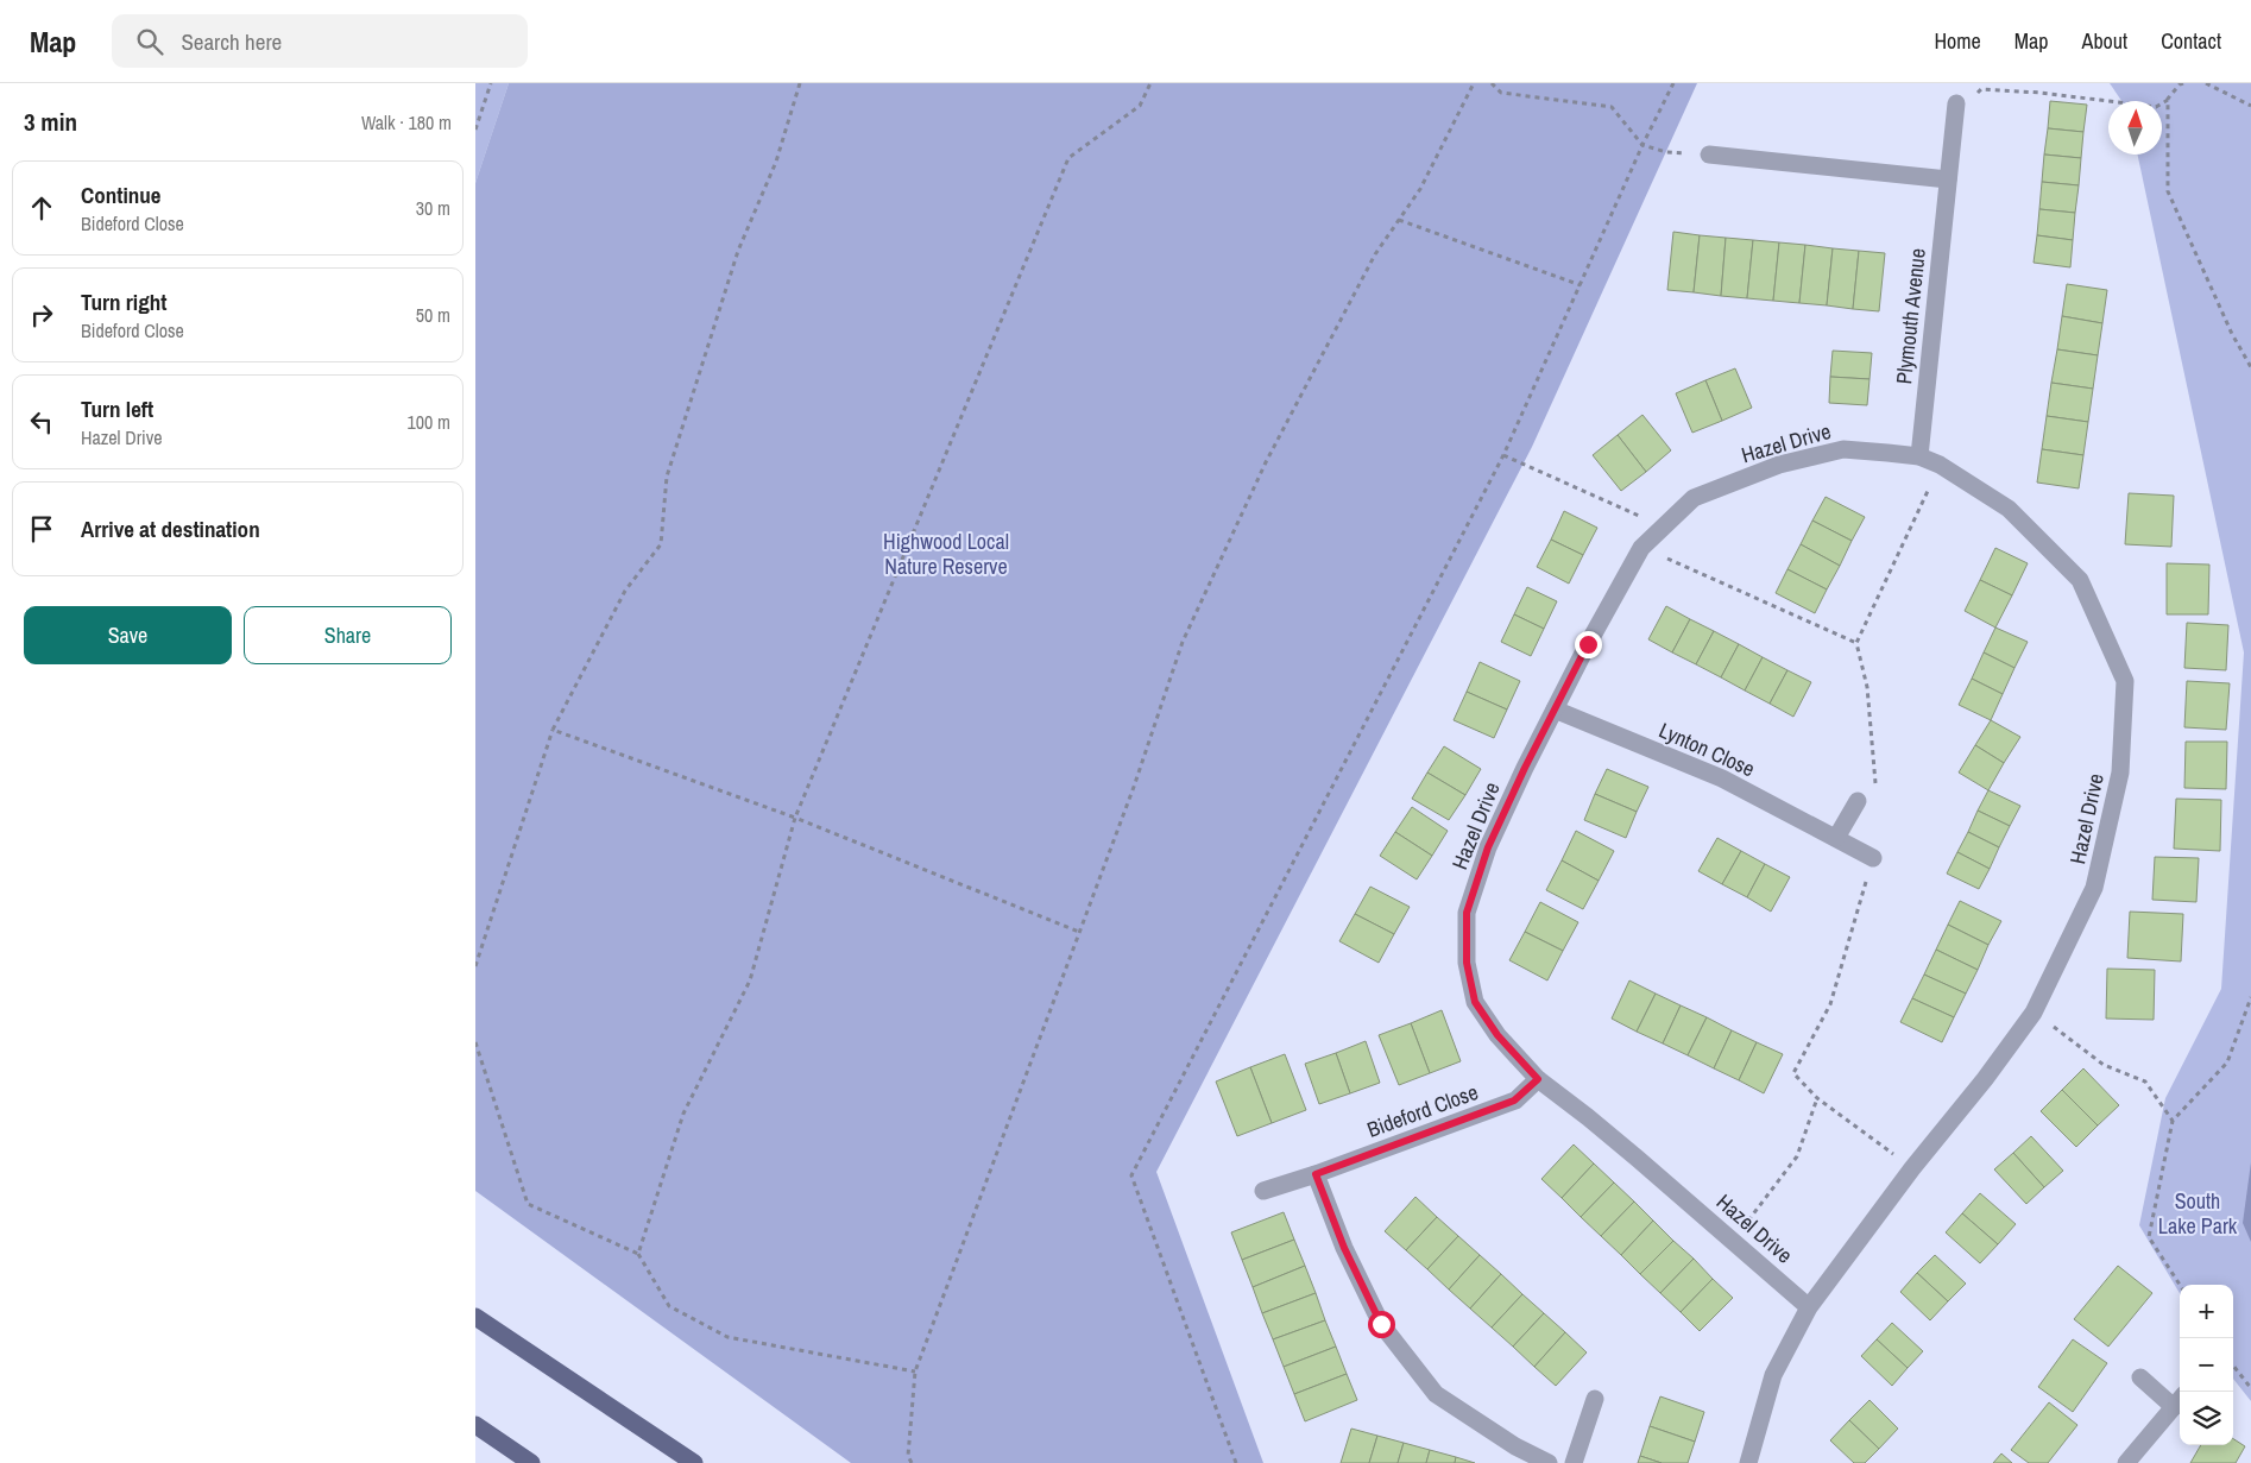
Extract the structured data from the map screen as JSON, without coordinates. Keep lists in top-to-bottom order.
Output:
{
  "streets": {
    "street": [
      "Plymouth Avenue",
      "Hazel Drive",
      "Lynton Close",
      "Bideford Close"
    ]
  },
  "crossings": [
    ["Plymouth Avenue", "Hazel Drive"],
    ["Hazel Drive", "Lynton Close"],
    ["Hazel Drive", "Bideford Close"]
  ],
  "parks": ["Highwood Local Nature Reserve", "South Lake Park"],
  "north": "top",
  "page": {
    "header": "Map",
    "search": "Search here",
    "nav": [
      "Home",
      "Map",
      "About",
      "Contact"
    ],
    "heading": ["3 min", "Walk · 180 m"],
    "list": [
      ["Continue", "Bideford Close", "30 m"],
      ["Turn right", "Bideford Close", "50 m"],
      ["Turn left", "Hazel Drive", "100 m"],
      "Arrive at destination"
    ],
    "buttons": ["Save", "Share"],
    "map_buttons": ["+", "−"]
  }
}
